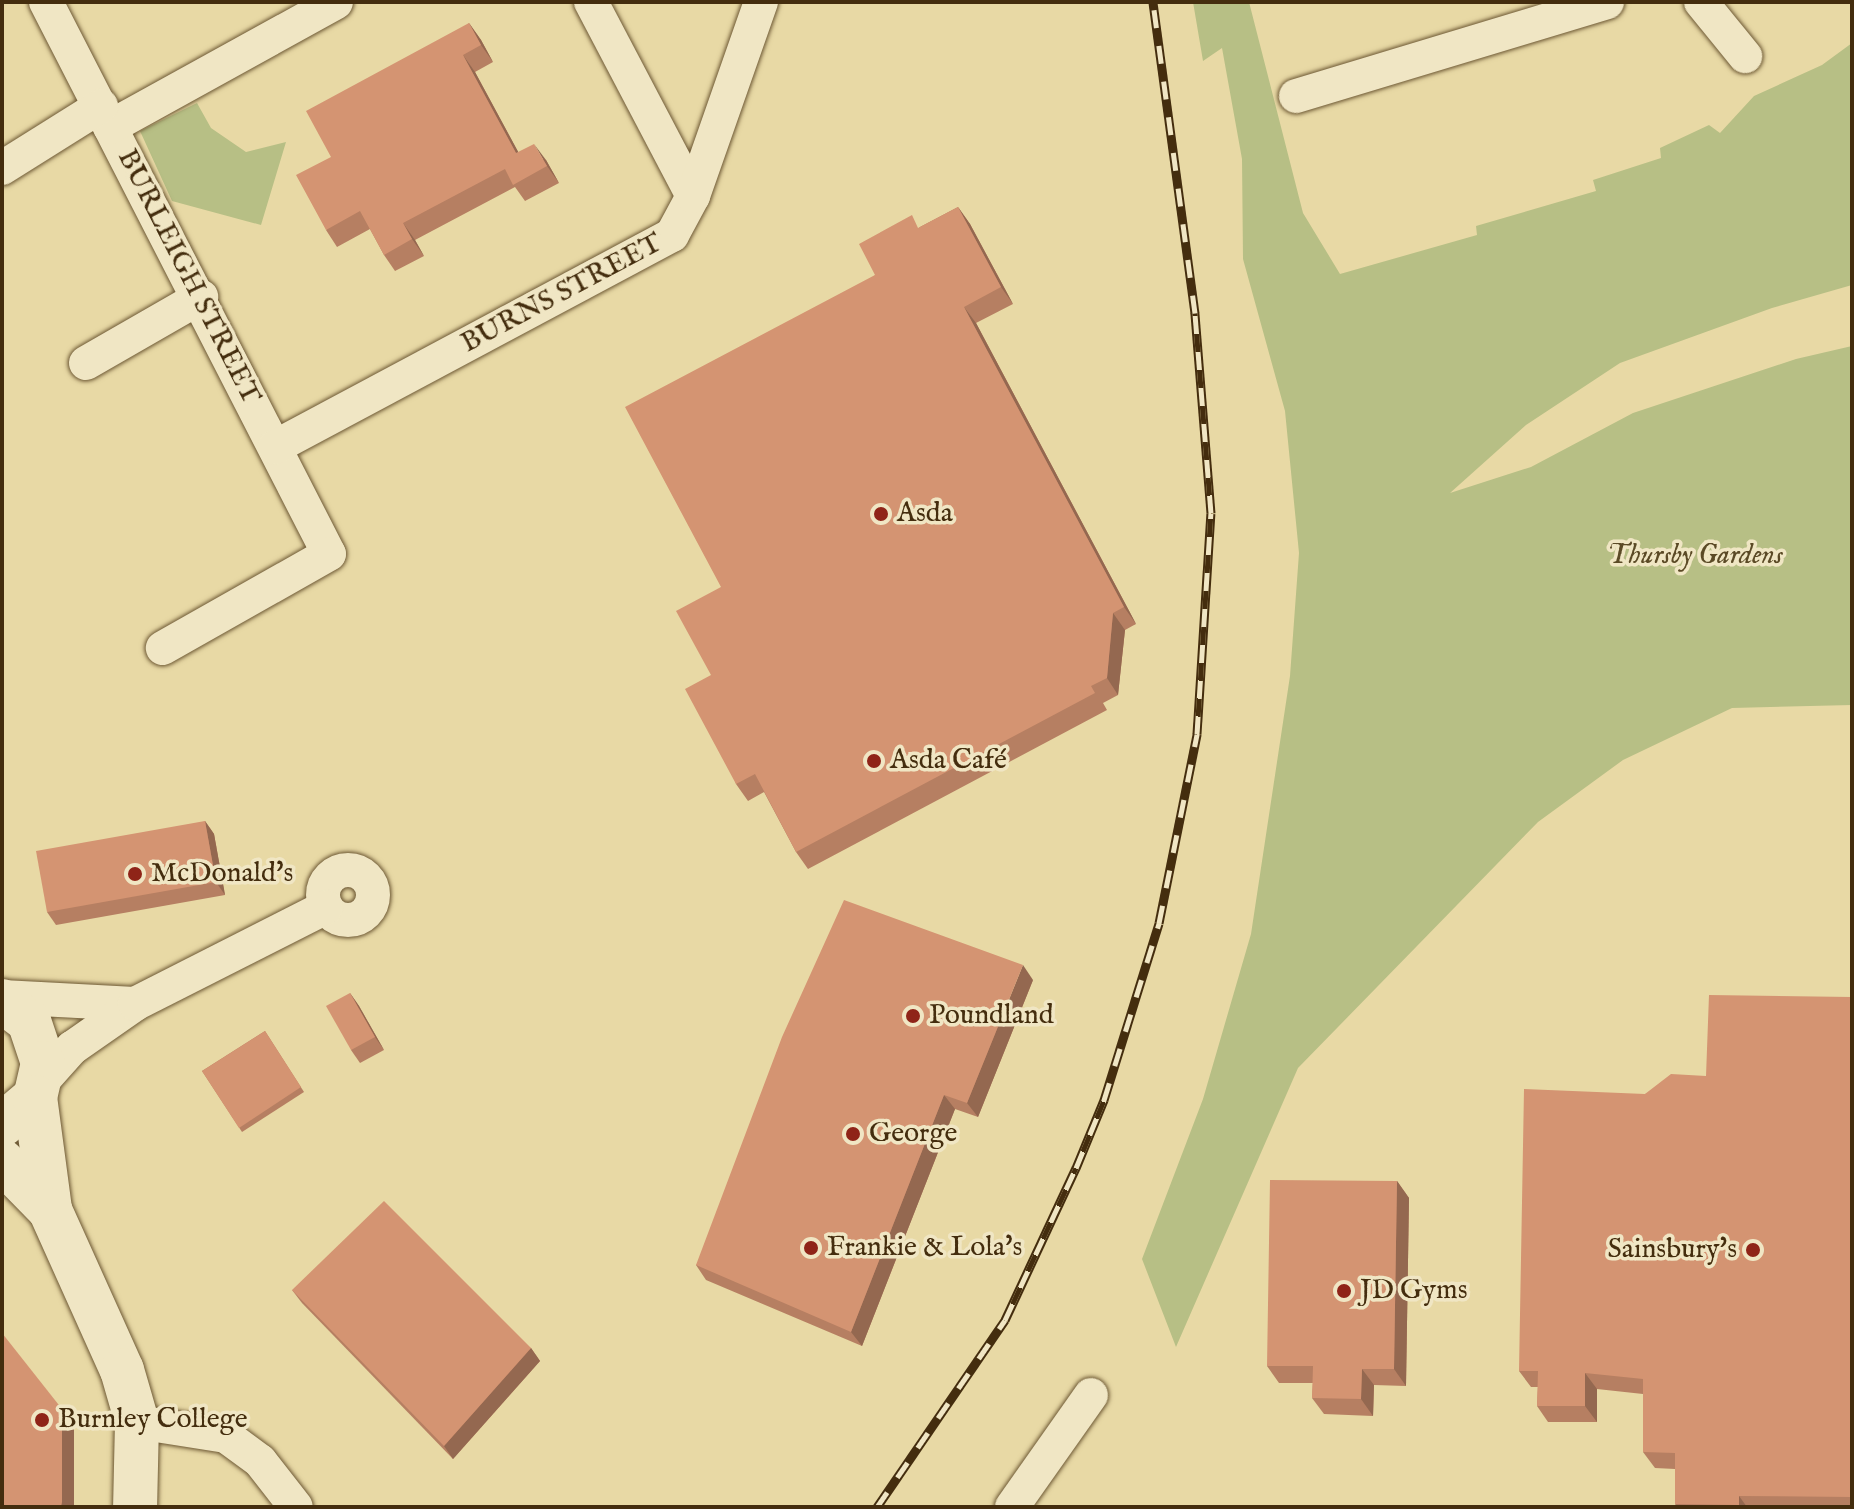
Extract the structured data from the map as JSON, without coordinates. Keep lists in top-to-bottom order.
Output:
{
  "streets": {
    "street": ["BURLEIGH STREET", "BURNS STREET"]
  },
  "crossings": [
    ["BURLEIGH STREET", "BURNS STREET"]
  ],
  "parks": ["Thursby Gardens"],
  "places": [
    "Asda",
    "Asda Café",
    "McDonald's",
    "Poundland",
    "George",
    "Frankie & Lola's",
    "Sainsbury's",
    "JD Gyms",
    "Burnley College"
  ]
}
